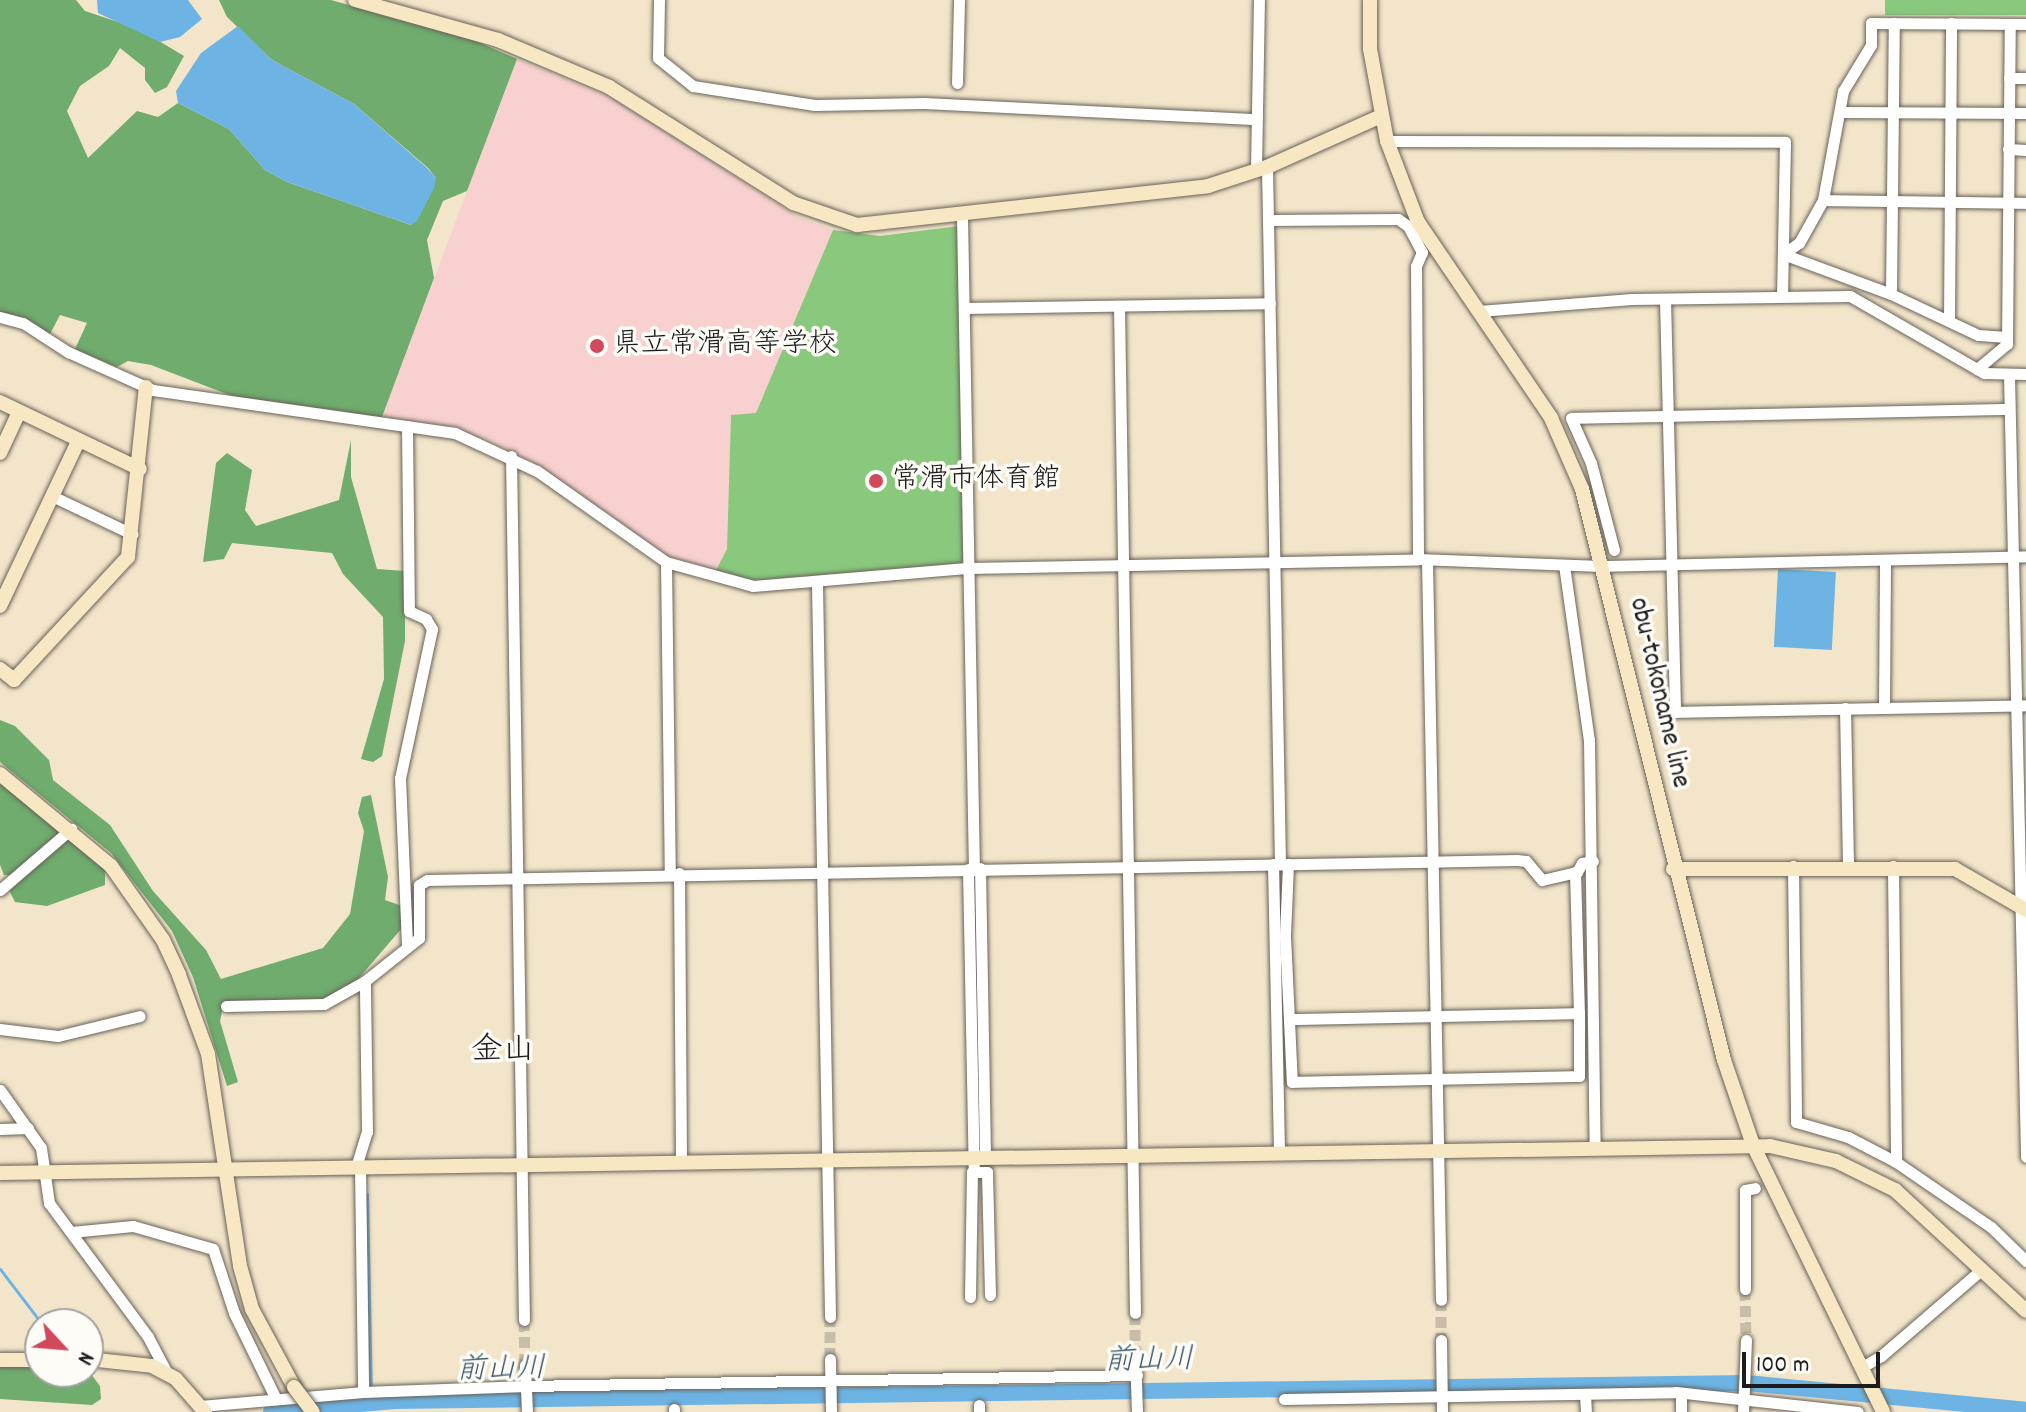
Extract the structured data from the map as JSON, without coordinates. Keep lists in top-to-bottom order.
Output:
{
  "streets": {
    "street": ["obu-tokoname line"]
  },
  "districts": ["金山"],
  "water": ["前山川"],
  "places": ["県立常滑高等学校", "常滑市体育館"],
  "scale_bar": "100 m",
  "north": "bottom right"
}
